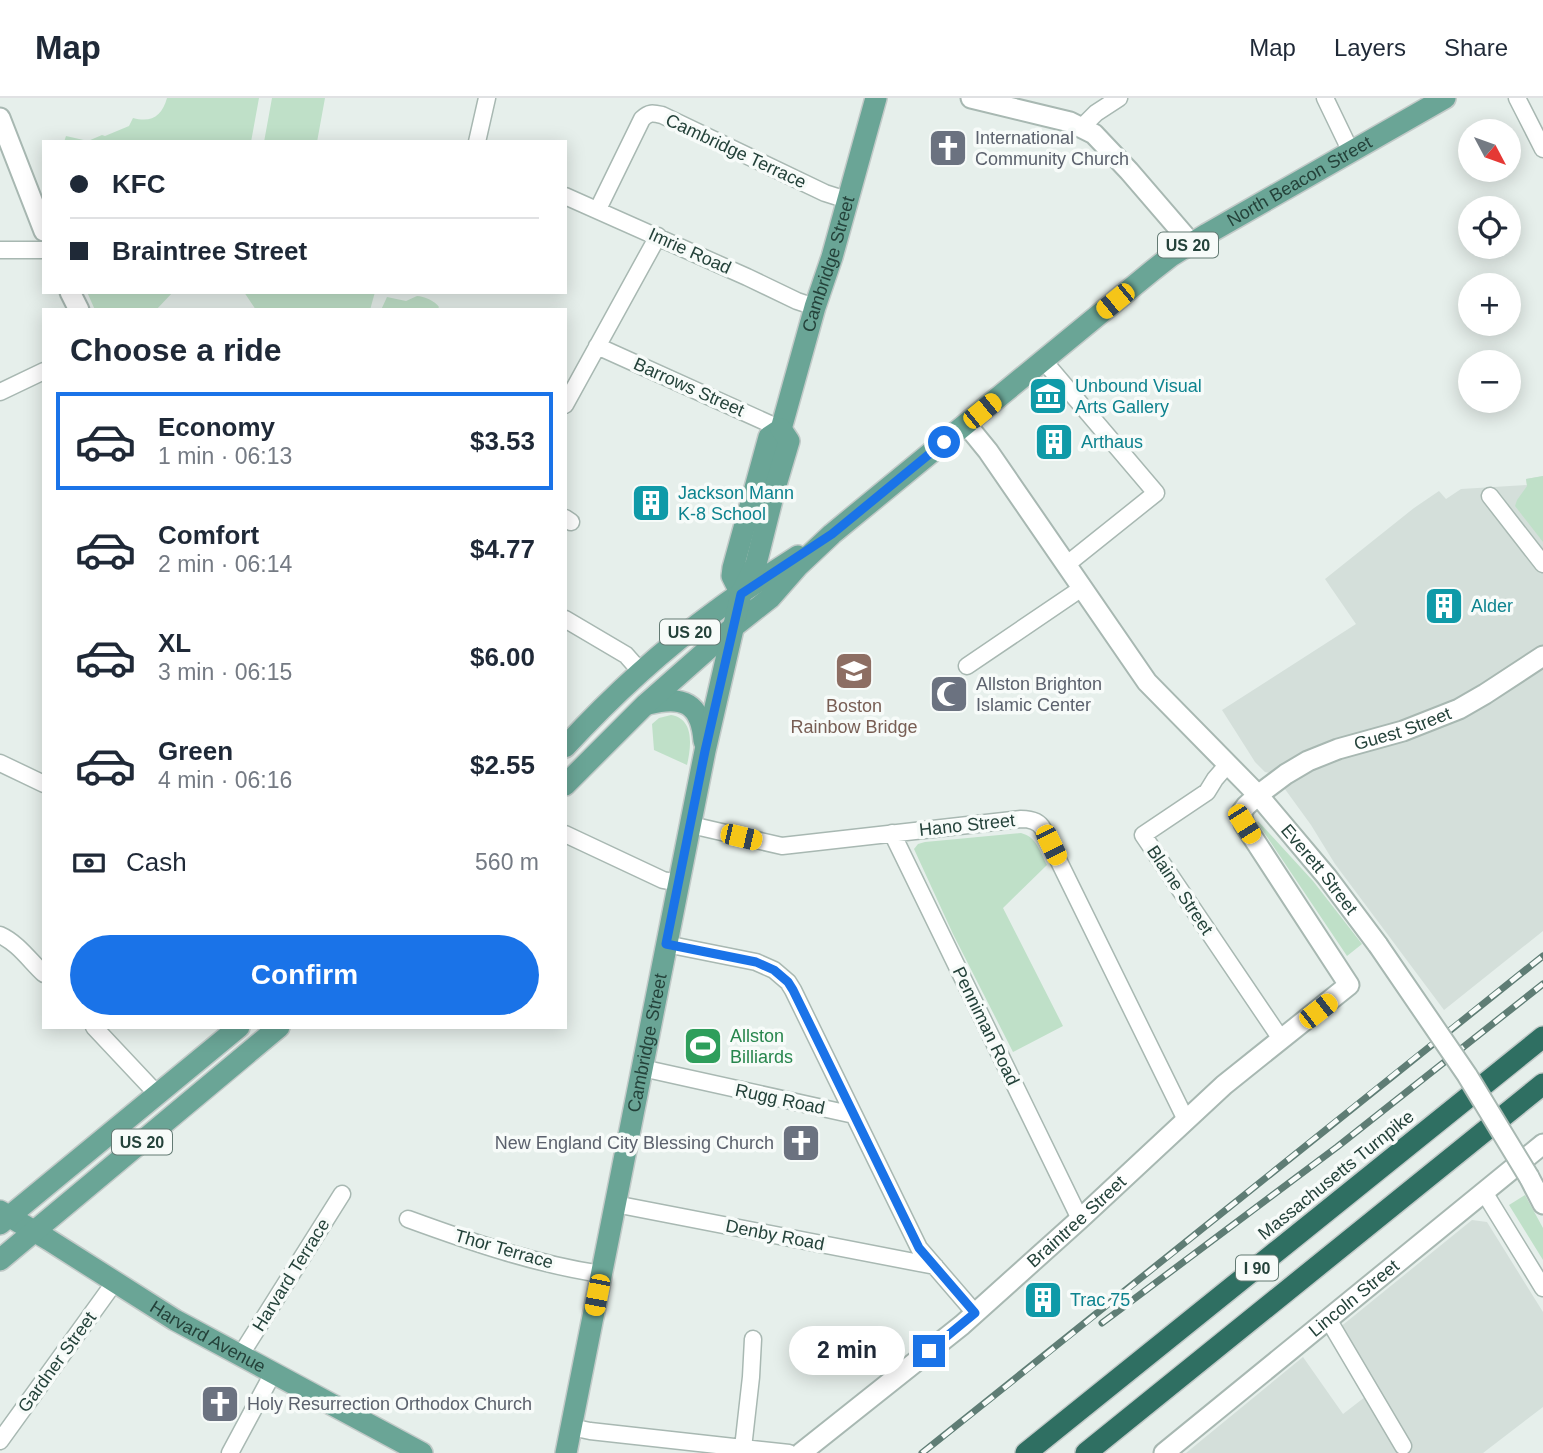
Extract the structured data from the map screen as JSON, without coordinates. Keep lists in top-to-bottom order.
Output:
{
  "streets": {
    "highway": ["Massachusetts Turnpike", "I 90"],
    "main road": [
      "North Beacon Street",
      "US 20",
      "Cambridge Street",
      "Harvard Avenue"
    ],
    "street": [
      "Cambridge Terrace",
      "Imrie Road",
      "Barrows Street",
      "Guest Street",
      "Hano Street",
      "Everett Street",
      "Blaine Street",
      "Penniman Road",
      "Rugg Road",
      "Braintree Street",
      "Denby Road",
      "Thor Terrace",
      "Harvard Terrace",
      "Lincoln Street",
      "Gardner Street"
    ]
  },
  "crossings": [
    ["Cambridge Terrace", "Imrie Road"],
    ["Cambridge Terrace", "Cambridge Street"],
    ["North Beacon Street", "US 20"],
    ["North Beacon Street", "Cambridge Street"],
    ["North Beacon Street", "Everett Street"],
    ["US 20", "Cambridge Street"],
    ["US 20", "Harvard Avenue"],
    ["Imrie Road", "Cambridge Street"],
    ["Cambridge Street", "Barrows Street"],
    ["Cambridge Street", "Hano Street"],
    ["Cambridge Street", "Rugg Road"],
    ["Cambridge Street", "Denby Road"],
    ["Cambridge Street", "Thor Terrace"],
    ["Guest Street", "Everett Street"],
    ["Guest Street", "Braintree Street"],
    ["Hano Street", "Penniman Road"],
    ["Hano Street", "Braintree Street"],
    ["Everett Street", "Blaine Street"],
    ["Everett Street", "Braintree Street"],
    ["Blaine Street", "Braintree Street"],
    ["Penniman Road", "Braintree Street"],
    ["Harvard Terrace", "Harvard Avenue"],
    ["Harvard Avenue", "Gardner Street"]
  ],
  "places": {
    "church": ["International Community Church", "New England City Blessing Church", "Holy Resurrection Orthodox Church"],
    "museum": ["Unbound Visual Arts Gallery"],
    "building": [
      "Arthaus",
      "Jackson Mann K-8 School",
      "Alder",
      "Trac 75"
    ],
    "school or university": ["Boston Rainbow Bridge"],
    "mosque": ["Allston Brighton Islamic Center"],
    "sports": ["Allston Billiards"]
  },
  "north": "bottom right",
  "page": {
    "header": "Map",
    "nav": ["Map", "Layers", "Share"],
    "map_buttons": ["+", "−"],
    "banner": ["KFC", "Braintree Street"],
    "heading": "Choose a ride",
    "list": [
      {
        "name": "Economy",
        "note": "1 min · 06:13",
        "value": "$3.53"
      },
      {
        "name": "Comfort",
        "note": "2 min · 06:14",
        "value": "$4.77"
      },
      {
        "name": "XL",
        "note": "3 min · 06:15",
        "value": "$6.00"
      },
      {
        "name": "Green",
        "note": "4 min · 06:16",
        "value": "$2.55"
      }
    ],
    "pay": ["Cash", "560 m"],
    "buttons": "Confirm",
    "bubble": "2 min"
  }
}
